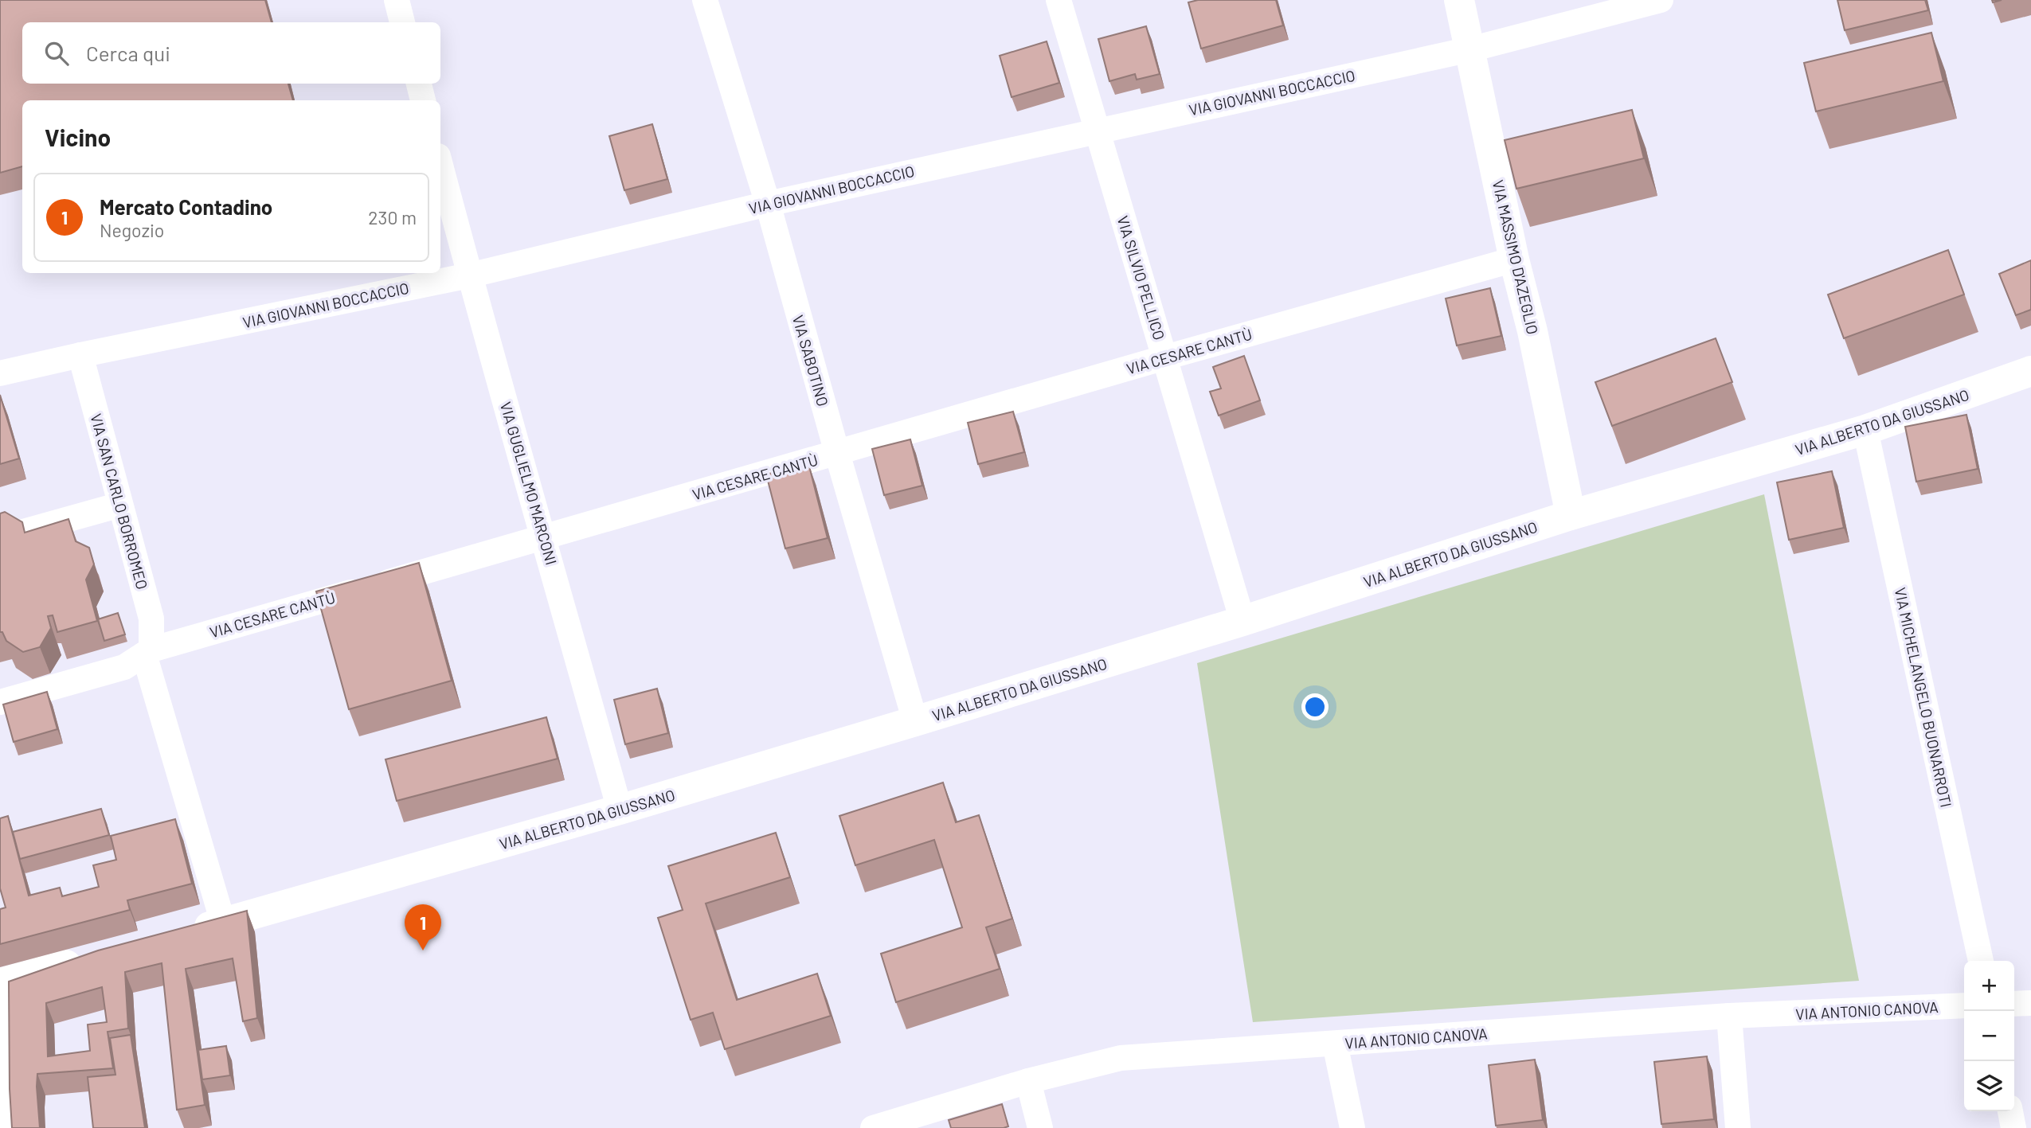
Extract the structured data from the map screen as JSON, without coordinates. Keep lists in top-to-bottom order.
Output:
{
  "streets": {
    "street": [
      "VIA GIOVANNI BOCCACCIO",
      "VIA MASSIMO D'AZEGLIO",
      "VIA SILVIO PELLICO",
      "VIA CESARE CANTÙ",
      "VIA SABOTINO",
      "VIA ALBERTO DA GIUSSANO",
      "VIA GUGLIELMO MARCONI",
      "VIA SAN CARLO BORROMEO",
      "VIA MICHELANGELO BUONARROTI",
      "VIA ANTONIO CANOVA"
    ]
  },
  "crossings": [
    ["VIA GIOVANNI BOCCACCIO", "VIA MASSIMO D'AZEGLIO"],
    ["VIA GIOVANNI BOCCACCIO", "VIA SILVIO PELLICO"],
    ["VIA GIOVANNI BOCCACCIO", "VIA SABOTINO"],
    ["VIA GIOVANNI BOCCACCIO", "VIA GUGLIELMO MARCONI"],
    ["VIA GIOVANNI BOCCACCIO", "VIA SAN CARLO BORROMEO"],
    ["VIA MASSIMO D'AZEGLIO", "VIA CESARE CANTÙ"],
    ["VIA MASSIMO D'AZEGLIO", "VIA ALBERTO DA GIUSSANO"],
    ["VIA SILVIO PELLICO", "VIA CESARE CANTÙ"],
    ["VIA SILVIO PELLICO", "VIA ALBERTO DA GIUSSANO"],
    ["VIA CESARE CANTÙ", "VIA SABOTINO"],
    ["VIA CESARE CANTÙ", "VIA GUGLIELMO MARCONI"],
    ["VIA CESARE CANTÙ", "VIA SAN CARLO BORROMEO"],
    ["VIA SABOTINO", "VIA ALBERTO DA GIUSSANO"],
    ["VIA ALBERTO DA GIUSSANO", "VIA GUGLIELMO MARCONI"],
    ["VIA ALBERTO DA GIUSSANO", "VIA SAN CARLO BORROMEO"],
    ["VIA ALBERTO DA GIUSSANO", "VIA MICHELANGELO BUONARROTI"]
  ],
  "page": {
    "search": "Cerca qui",
    "heading": "Vicino",
    "list": [
      {
        "mark": "1",
        "name": "Mercato Contadino",
        "note": "Negozio",
        "value": "230 m"
      }
    ],
    "pins": "1",
    "map_buttons": ["+", "−"]
  }
}
